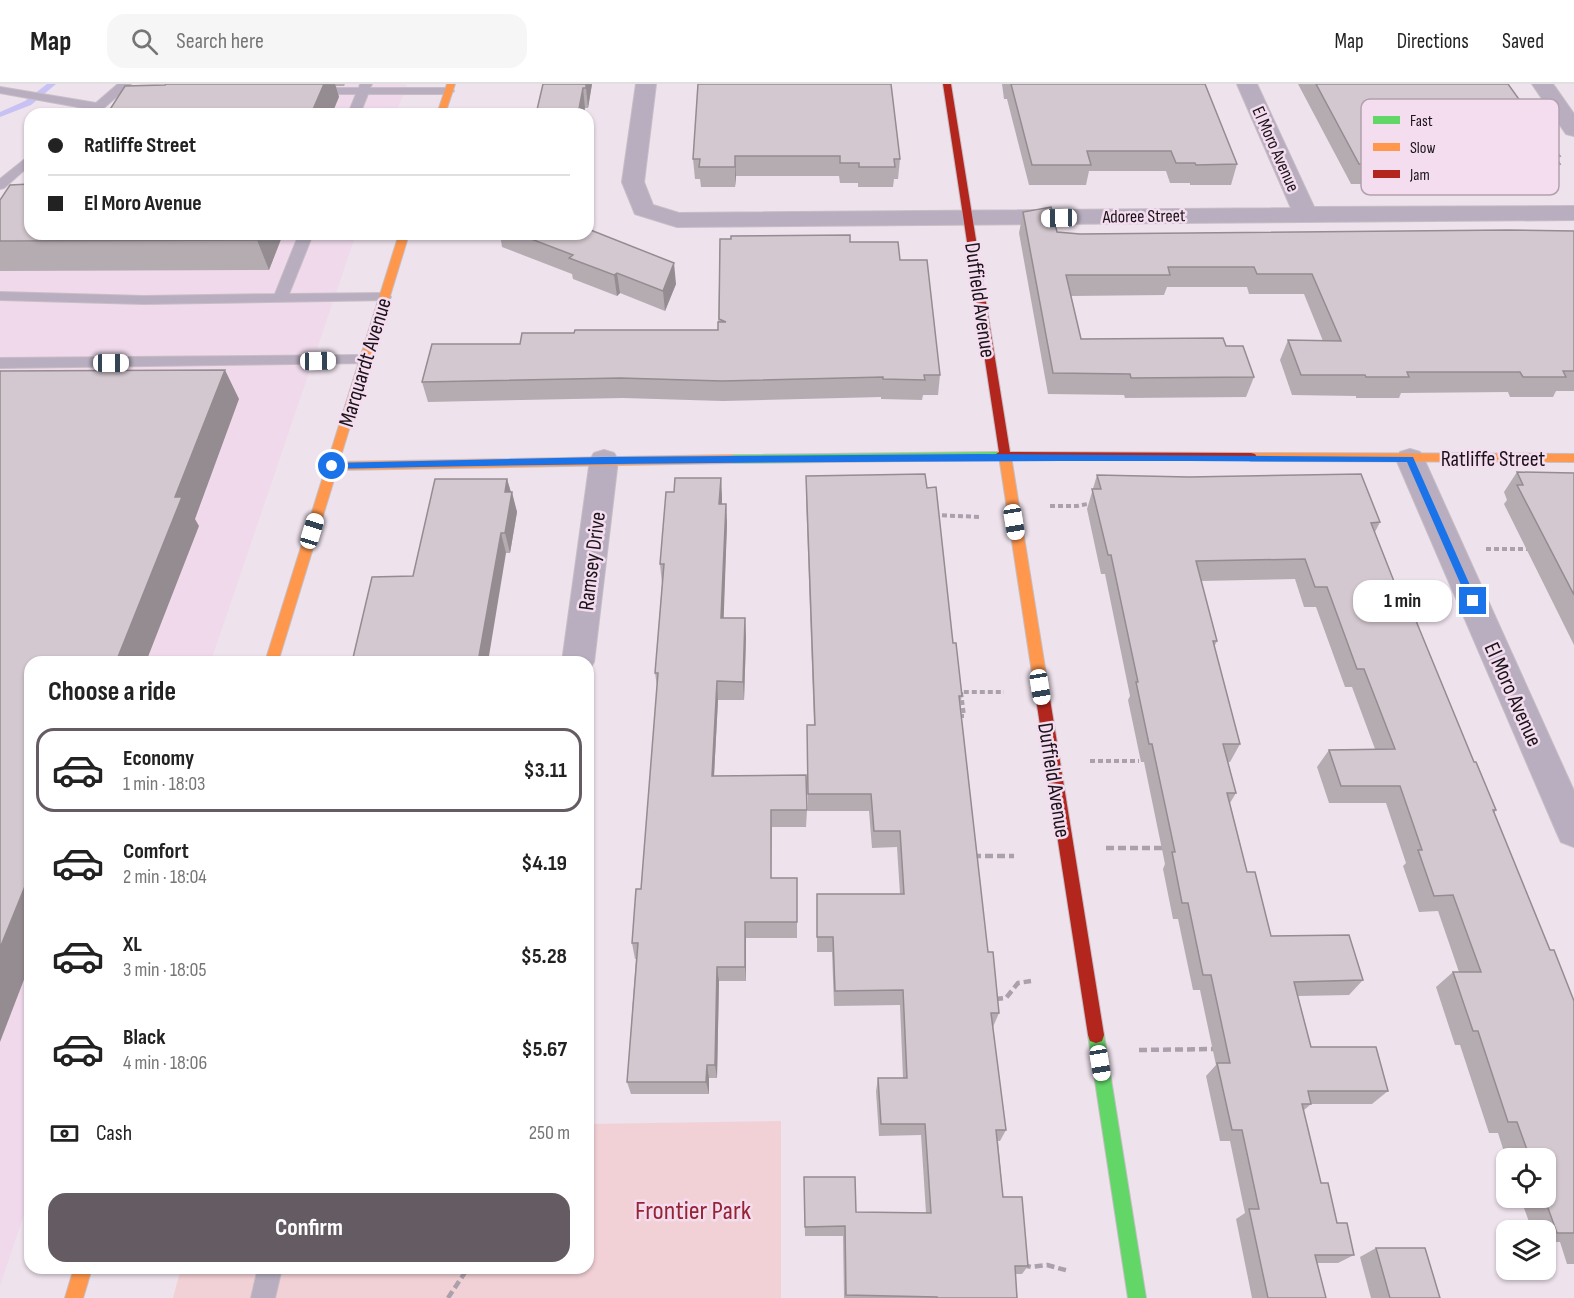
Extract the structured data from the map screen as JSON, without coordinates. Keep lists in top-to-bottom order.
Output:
{
  "streets": {
    "street": [
      "El Moro Avenue",
      "Adoree Street",
      "Duffield Avenue",
      "Marquardt Avenue",
      "Ratliffe Street",
      "Ramsey Drive"
    ]
  },
  "crossings": [
    ["El Moro Avenue", "Adoree Street"],
    ["El Moro Avenue", "Ratliffe Street"],
    ["Adoree Street", "Duffield Avenue"],
    ["Duffield Avenue", "Ratliffe Street"],
    ["Marquardt Avenue", "Ratliffe Street"],
    ["Ratliffe Street", "Ramsey Drive"]
  ],
  "parks": ["Frontier Park"],
  "legend": ["Fast", "Slow", "Jam"],
  "page": {
    "header": "Map",
    "search": "Search here",
    "nav": ["Map", "Directions", "Saved"],
    "banner": ["Ratliffe Street", "El Moro Avenue"],
    "bubble": "1 min",
    "heading": "Choose a ride",
    "list": [
      {
        "name": "Economy",
        "note": "1 min · 18:03",
        "value": "$3.11"
      },
      {
        "name": "Comfort",
        "note": "2 min · 18:04",
        "value": "$4.19"
      },
      {
        "name": "XL",
        "note": "3 min · 18:05",
        "value": "$5.28"
      },
      {
        "name": "Black",
        "note": "4 min · 18:06",
        "value": "$5.67"
      }
    ],
    "pay": ["Cash", "250 m"],
    "buttons": "Confirm"
  }
}
